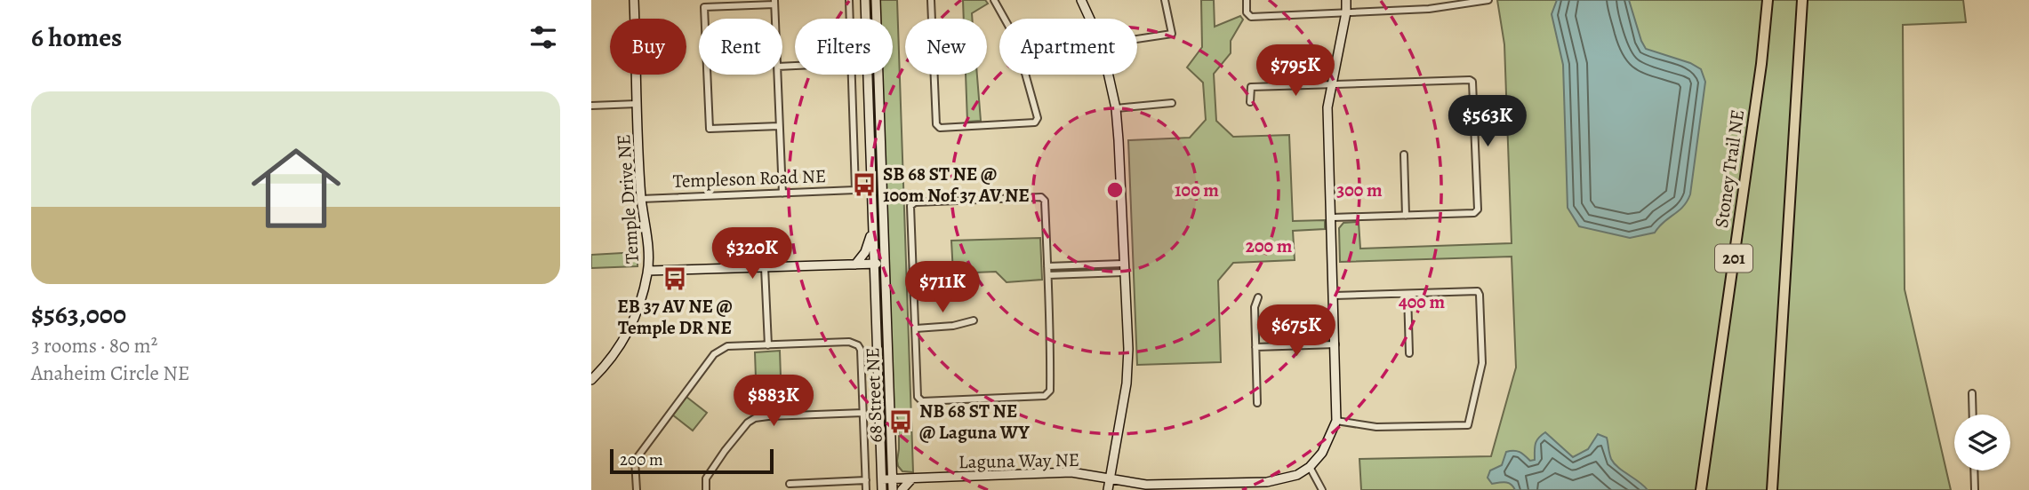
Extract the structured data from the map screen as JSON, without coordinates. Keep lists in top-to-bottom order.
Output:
{
  "streets": {
    "highway": ["Stoney Trail NE", "201"],
    "street": [
      "Templeson Road NE",
      "Temple Drive NE",
      "68 Street NE",
      "Laguna Way NE"
    ]
  },
  "crossings": [
    ["Templeson Road NE", "Temple Drive NE"],
    ["68 Street NE", "Laguna Way NE"]
  ],
  "places": {
    "bus stop": ["SB 68 ST NE @ 100m Nof 37 AV NE", "EB 37 AV NE @ Temple DR NE", "NB 68 ST NE @ Laguna WY"]
  },
  "scale_bar": "200 m",
  "page": {
    "heading": "6 homes",
    "chip": [
      "Buy",
      "Rent",
      "Filters",
      "New",
      "Apartment"
    ],
    "price": [
      "$795K",
      "$563K",
      "$320K",
      "$711K",
      "$675K",
      "$883K"
    ],
    "list": [
      {
        "name": "$563,000",
        "note": "3 rooms · 80 m² · Anaheim Circle NE"
      }
    ],
    "scale": "200 m"
  },
  "rings": [
    "100 m",
    "300 m",
    "200 m",
    "400 m"
  ]
}
